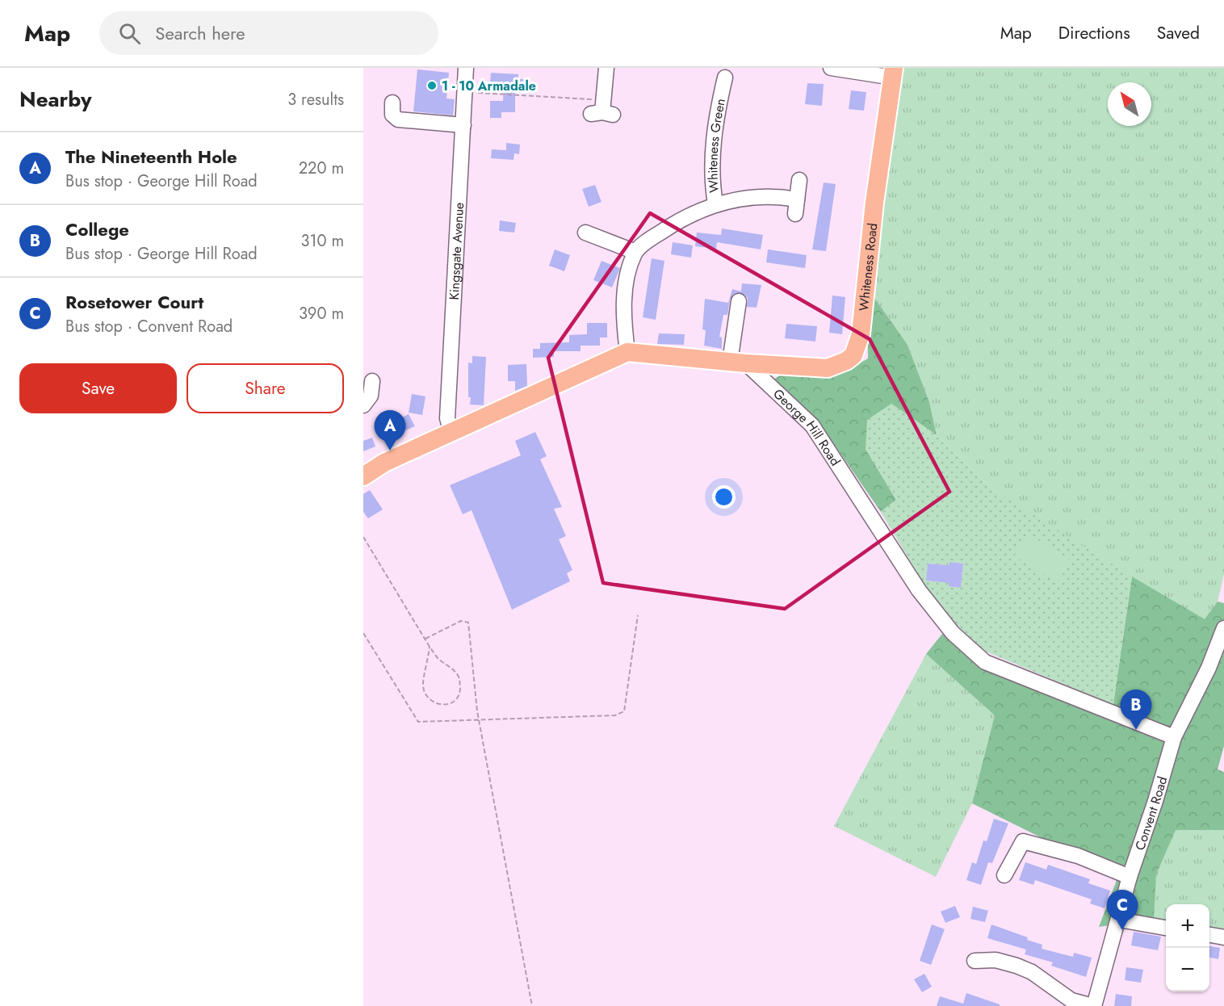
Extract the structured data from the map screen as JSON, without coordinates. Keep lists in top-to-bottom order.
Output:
{
  "streets": {
    "main road": ["Whiteness Road"],
    "street": [
      "Whiteness Green",
      "Kingsgate Avenue",
      "George Hill Road",
      "Convent Road"
    ]
  },
  "crossings": [
    ["Whiteness Road", "George Hill Road"],
    ["George Hill Road", "Convent Road"]
  ],
  "places": ["1 - 10 Armadale"],
  "north": "top left",
  "page": {
    "header": "Map",
    "search": "Search here",
    "nav": ["Map", "Directions", "Saved"],
    "heading": ["Nearby", "3 results"],
    "list": [
      {
        "mark": "A",
        "name": "The Nineteenth Hole",
        "note": "Bus stop · George Hill Road",
        "value": "220 m"
      },
      {
        "mark": "B",
        "name": "College",
        "note": "Bus stop · George Hill Road",
        "value": "310 m"
      },
      {
        "mark": "C",
        "name": "Rosetower Court",
        "note": "Bus stop · Convent Road",
        "value": "390 m"
      }
    ],
    "buttons": ["Save", "Share"],
    "pins": ["A", "B", "C"],
    "map_buttons": ["+", "−"]
  }
}
